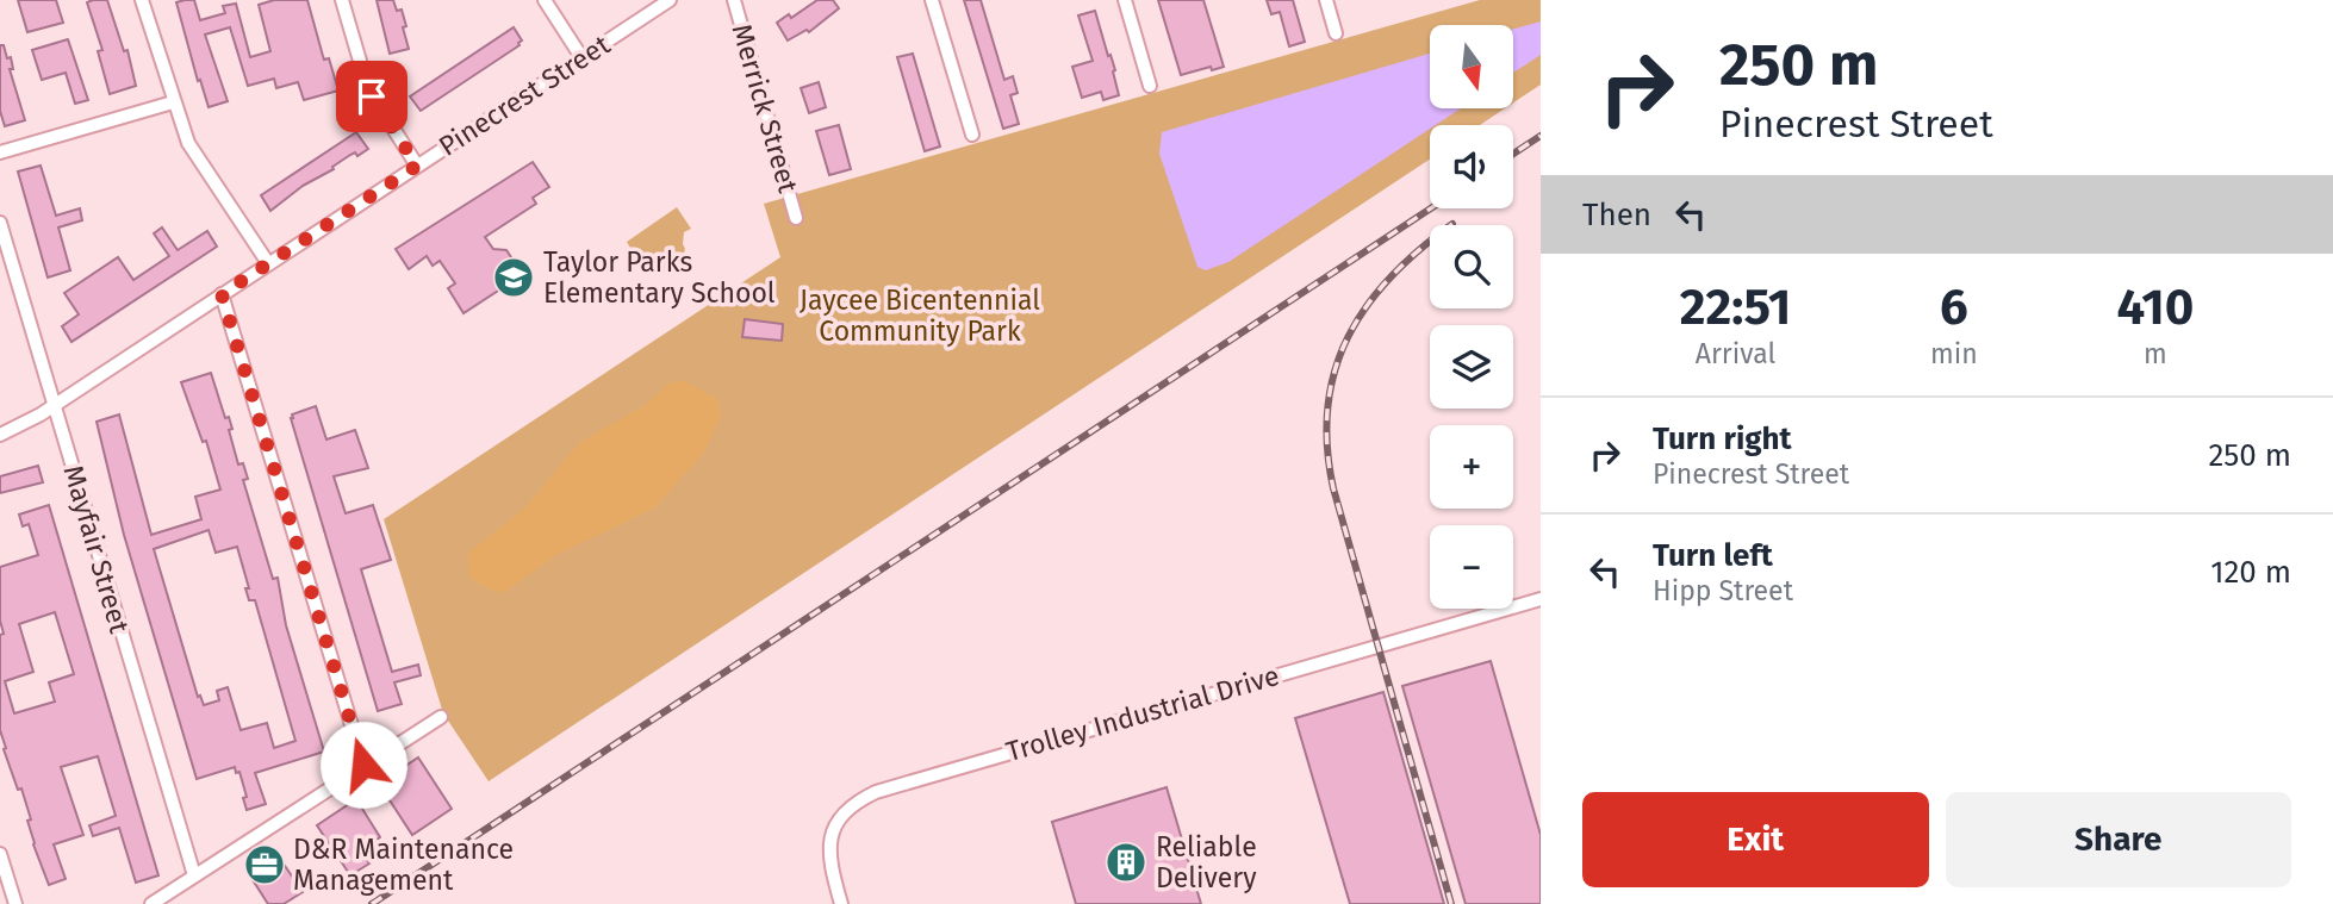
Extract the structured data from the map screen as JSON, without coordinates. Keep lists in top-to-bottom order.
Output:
{
  "streets": {
    "street": [
      "Pinecrest Street",
      "Merrick Street",
      "Mayfair Street",
      "Trolley Industrial Drive"
    ]
  },
  "crossings": [
    ["Pinecrest Street", "Mayfair Street"]
  ],
  "parks": ["Jaycee Bicentennial Community Park"],
  "places": {
    "school or university": ["Taylor Parks Elementary School"],
    "building": ["Reliable Delivery"],
    "office": ["D&R Maintenance Management"]
  },
  "north": "bottom",
  "page": {
    "turn": ["250 m", "Pinecrest Street"],
    "map_buttons": ["+", "−"],
    "then": "Then",
    "eta": [
      "22:51",
      "Arrival",
      "6",
      "min",
      "410",
      "m"
    ],
    "list": [
      {
        "name": "Turn right",
        "note": "Pinecrest Street",
        "value": "250 m"
      },
      {
        "name": "Turn left",
        "note": "Hipp Street",
        "value": "120 m"
      }
    ],
    "buttons": ["Exit", "Share"]
  }
}
